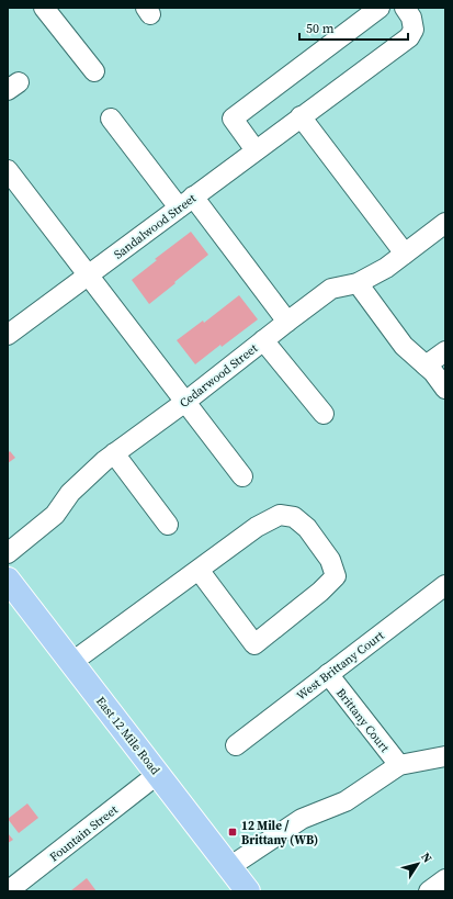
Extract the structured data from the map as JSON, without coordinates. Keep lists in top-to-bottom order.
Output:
{
  "streets": {
    "main road": ["East 12 Mile Road"],
    "street": [
      "Sandalwood Street",
      "Cedarwood Street",
      "West Brittany Court",
      "Brittany Court",
      "Fountain Street"
    ]
  },
  "crossings": [
    ["West Brittany Court", "Brittany Court"],
    ["East 12 Mile Road", "Fountain Street"]
  ],
  "places": {
    "transit": ["12 Mile / Brittany (WB)"]
  },
  "scale_bar": "50 m",
  "north": "top right"
}
